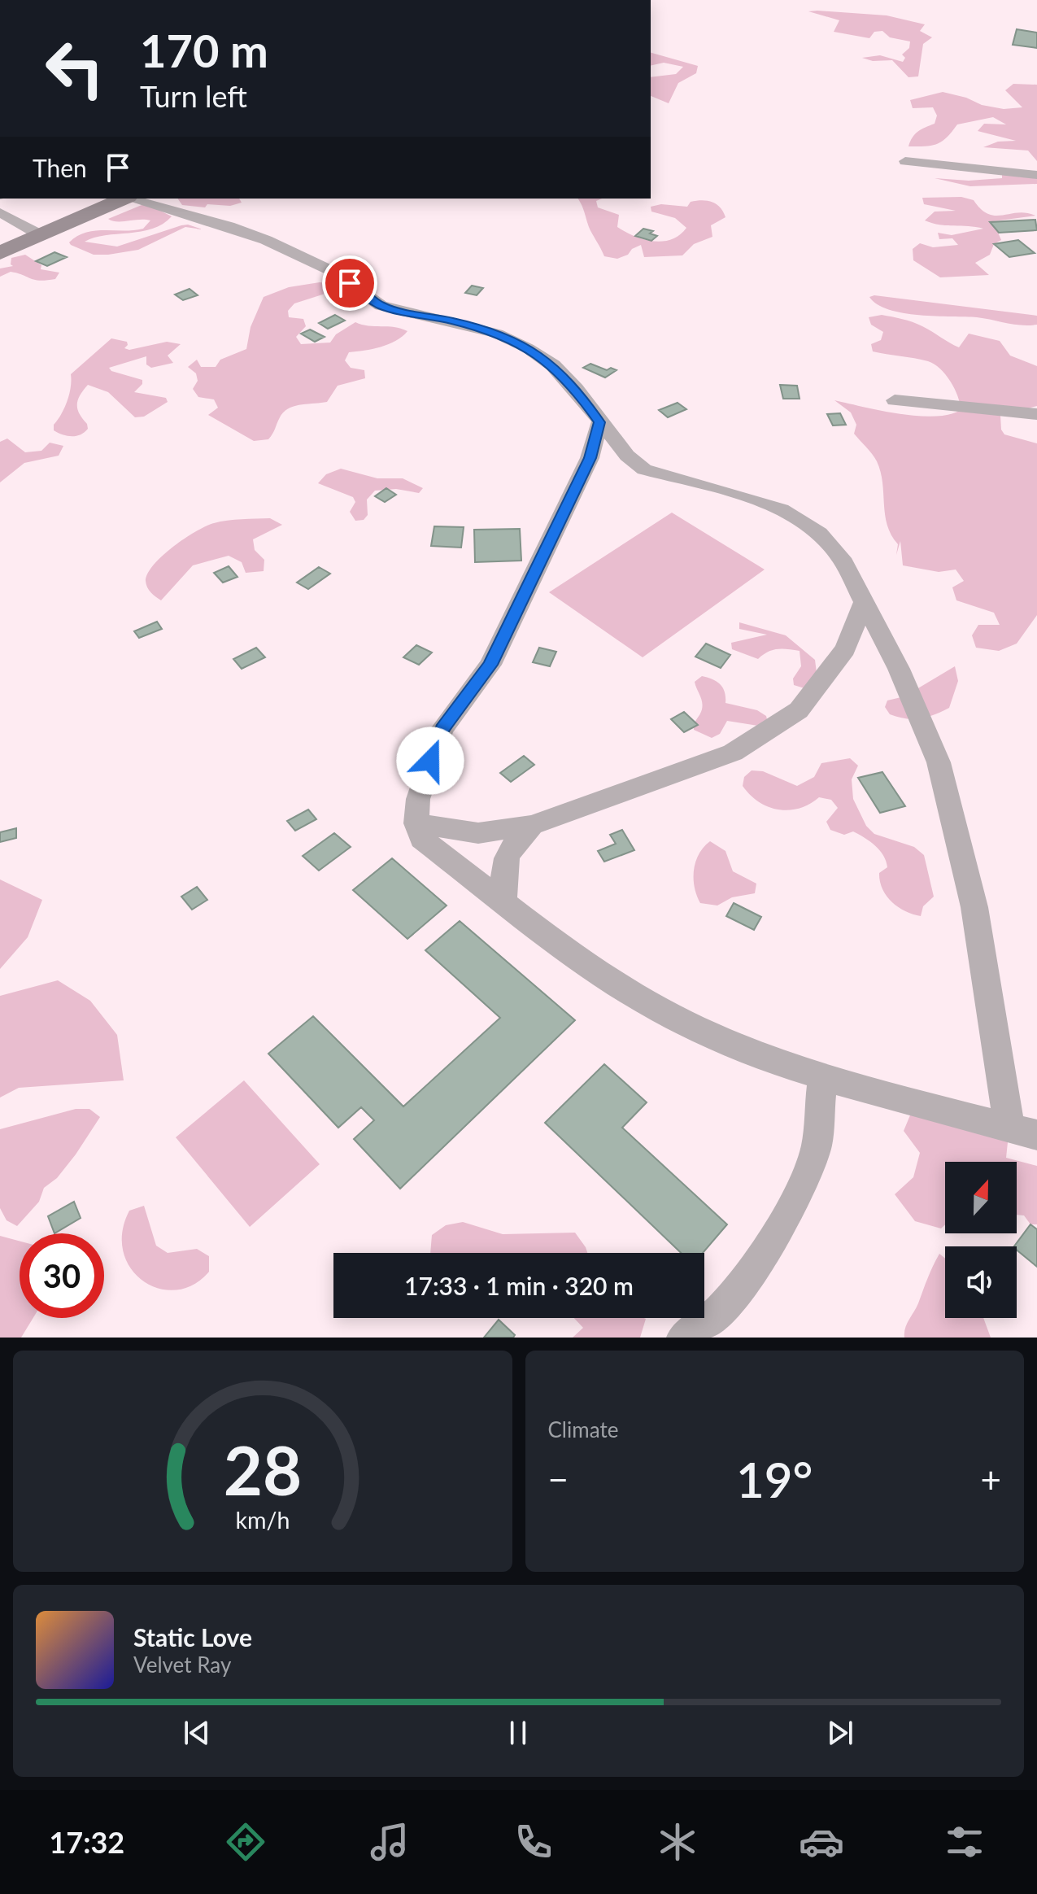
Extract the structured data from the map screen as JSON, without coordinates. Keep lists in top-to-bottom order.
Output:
{
  "north": "top",
  "page": {
    "turn": ["170 m", "Turn left"],
    "then": "Then",
    "limit": "30",
    "trip": "17:33 · 1 min · 320 m",
    "tile": "Climate",
    "heat": ["−", "19°", "+"],
    "song": ["Static Love", "Velvet Ray"],
    "tabs": "17:32",
    "gauge": ["28", "km/h"]
  }
}
